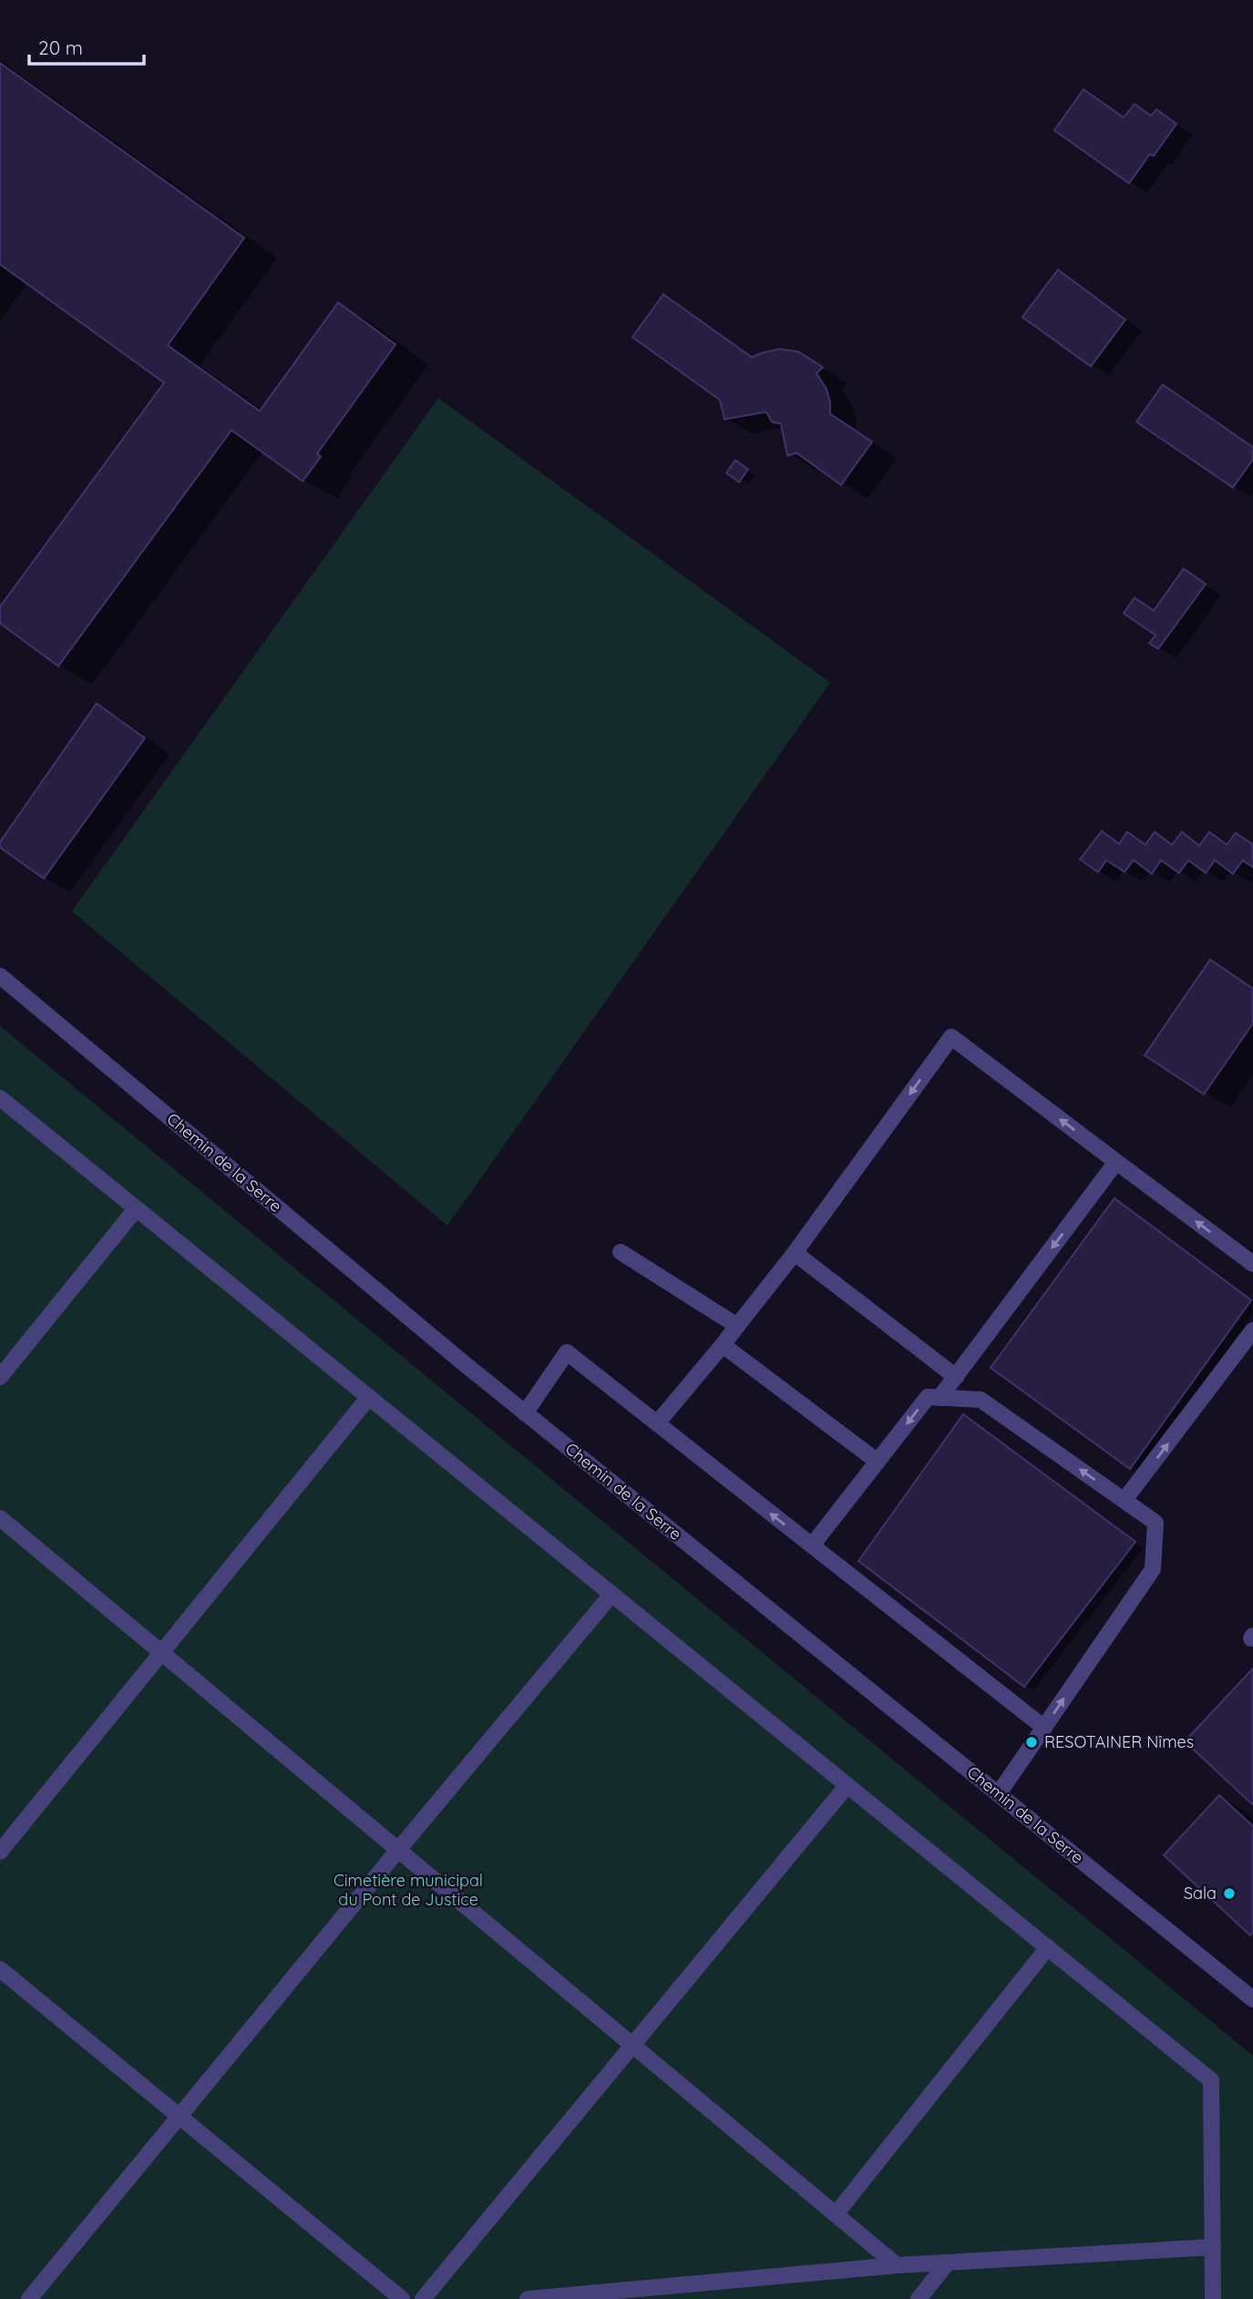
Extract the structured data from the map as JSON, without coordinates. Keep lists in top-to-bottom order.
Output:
{
  "streets": {
    "street": ["Chemin de la Serre"]
  },
  "parks": ["Cimetière municipal du Pont de Justice"],
  "places": ["RESOTAINER Nîmes", "Sala"],
  "scale_bar": "20 m"
}
